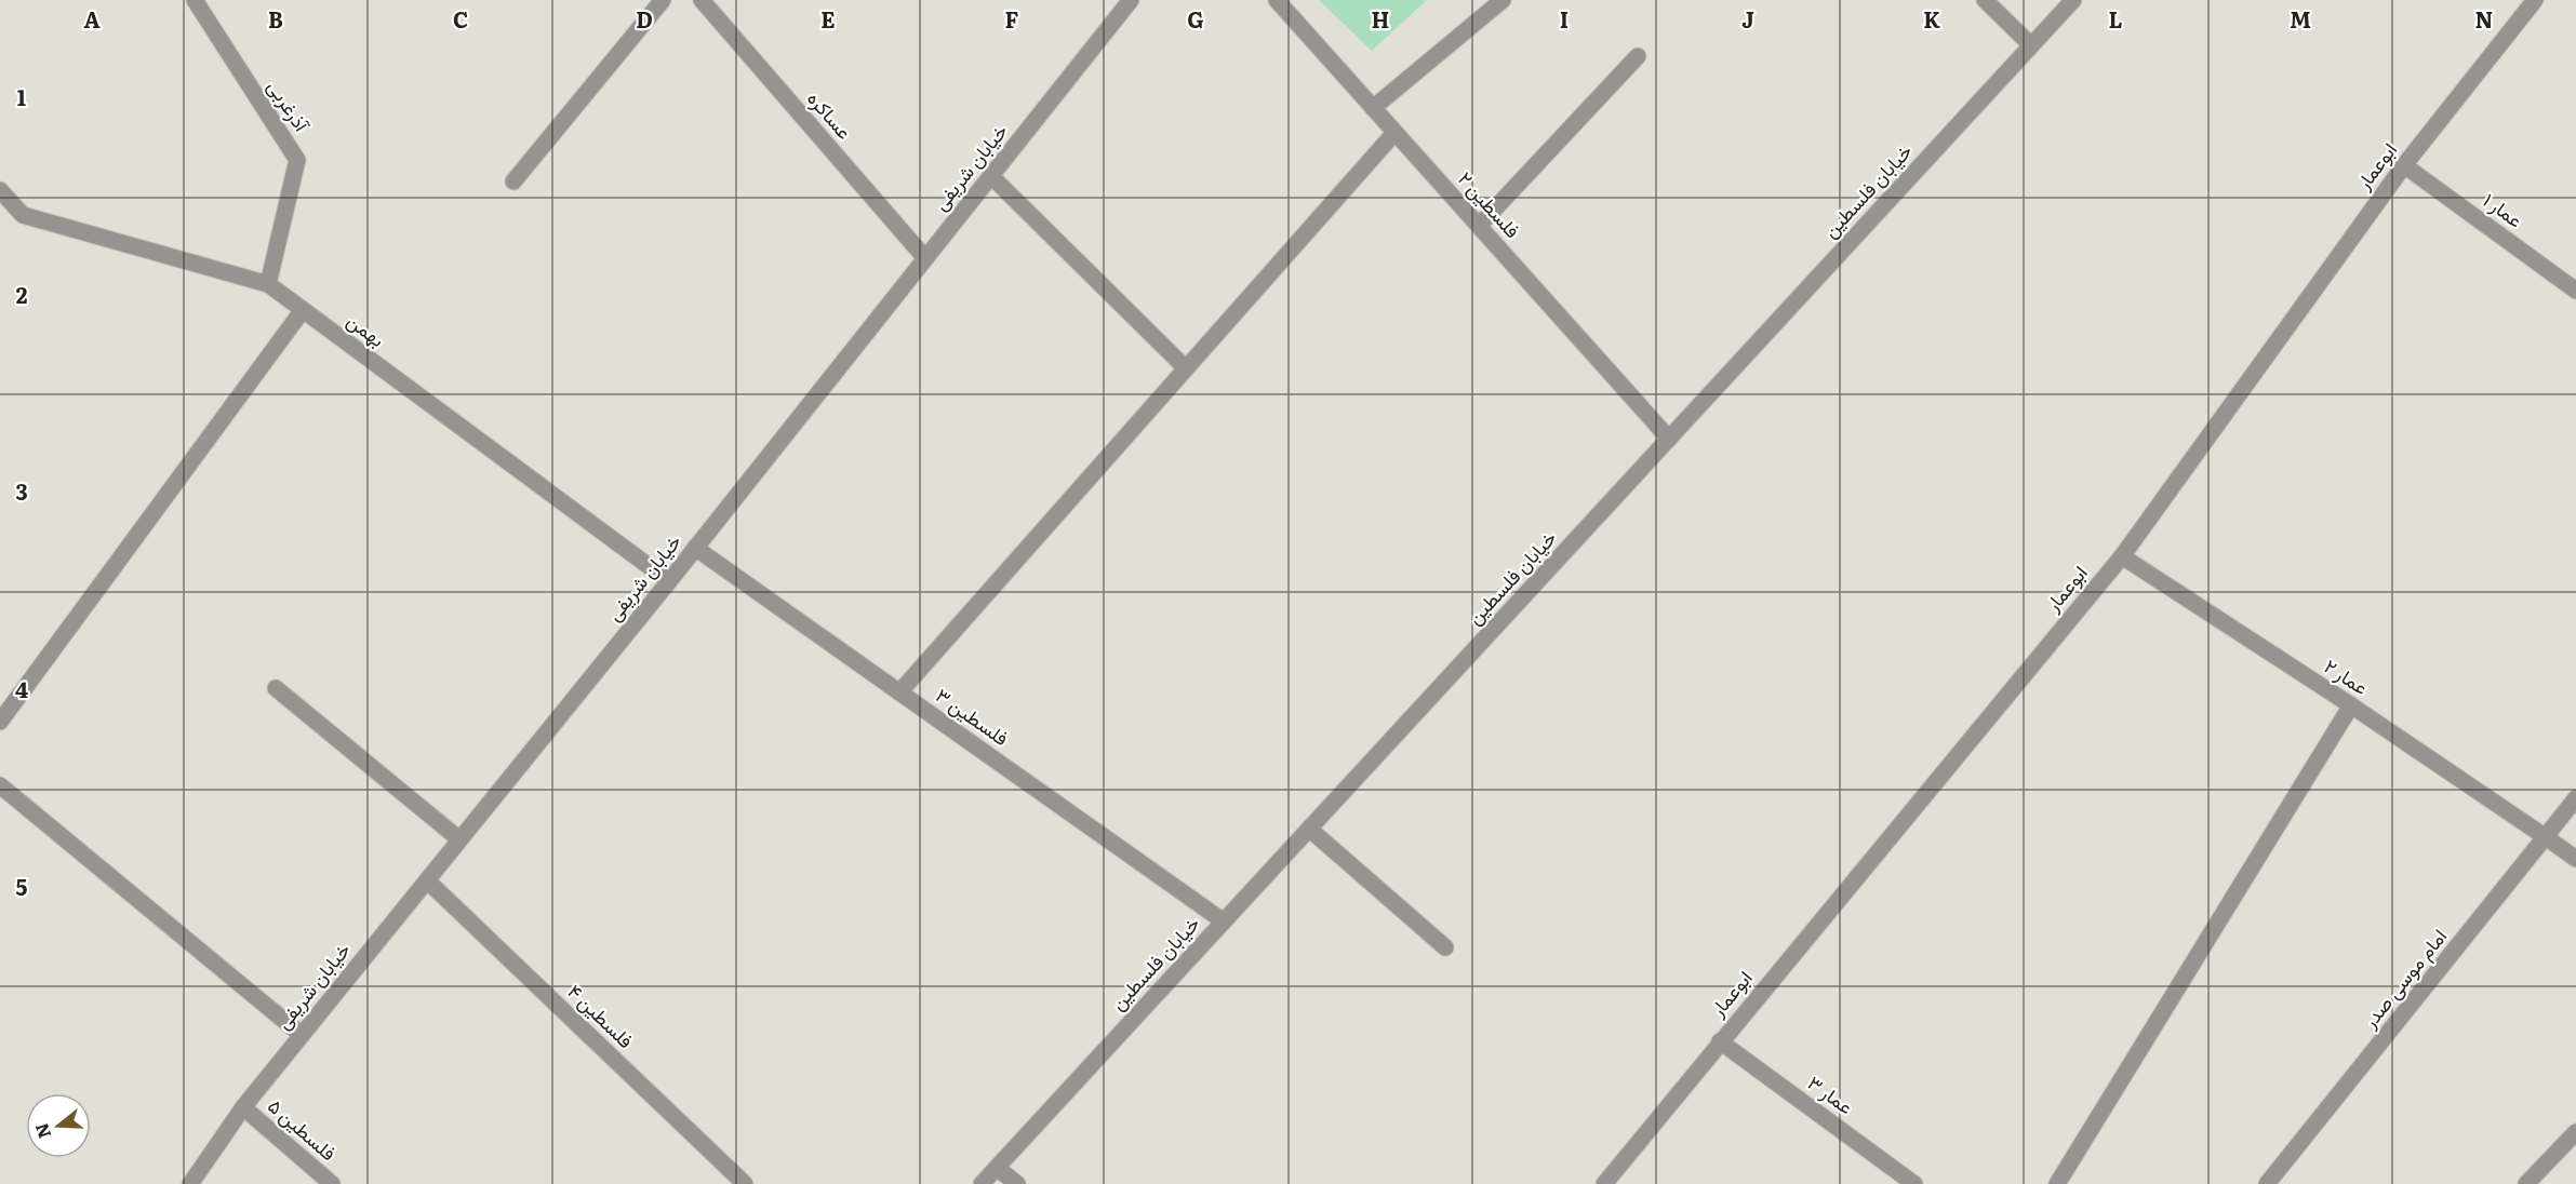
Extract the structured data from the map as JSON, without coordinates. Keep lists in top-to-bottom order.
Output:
{
  "streets": {
    "street": [
      "آذرغربی",
      "عساکره",
      "ابوعمار",
      "خیابان شریفی",
      "خیابان فلسطین",
      "فلسطین ۲",
      "عمار ۱",
      "بهمن",
      "عمار ۲",
      "فلسطین ۳",
      "امام موسی صدر",
      "فلسطین ۴",
      "عمار ۳",
      "فلسطین ۵"
    ]
  },
  "crossings": [
    ["آذرغربی", "بهمن"],
    ["عساکره", "خیابان شریفی"],
    ["ابوعمار", "عمار ۱"],
    ["ابوعمار", "عمار ۲"],
    ["ابوعمار", "عمار ۳"],
    ["خیابان شریفی", "بهمن"],
    ["خیابان شریفی", "فلسطین ۳"],
    ["خیابان شریفی", "فلسطین ۴"],
    ["خیابان شریفی", "فلسطین ۵"],
    ["خیابان فلسطین", "فلسطین ۲"],
    ["خیابان فلسطین", "فلسطین ۳"],
    ["عمار ۲", "امام موسی صدر"]
  ],
  "north": "left",
  "grid": {
    "columns": [
      "A",
      "B",
      "C",
      "D",
      "E",
      "F",
      "G",
      "H",
      "I",
      "J",
      "K",
      "L",
      "M",
      "N"
    ],
    "rows": [
      "1",
      "2",
      "3",
      "4",
      "5"
    ]
  }
}
